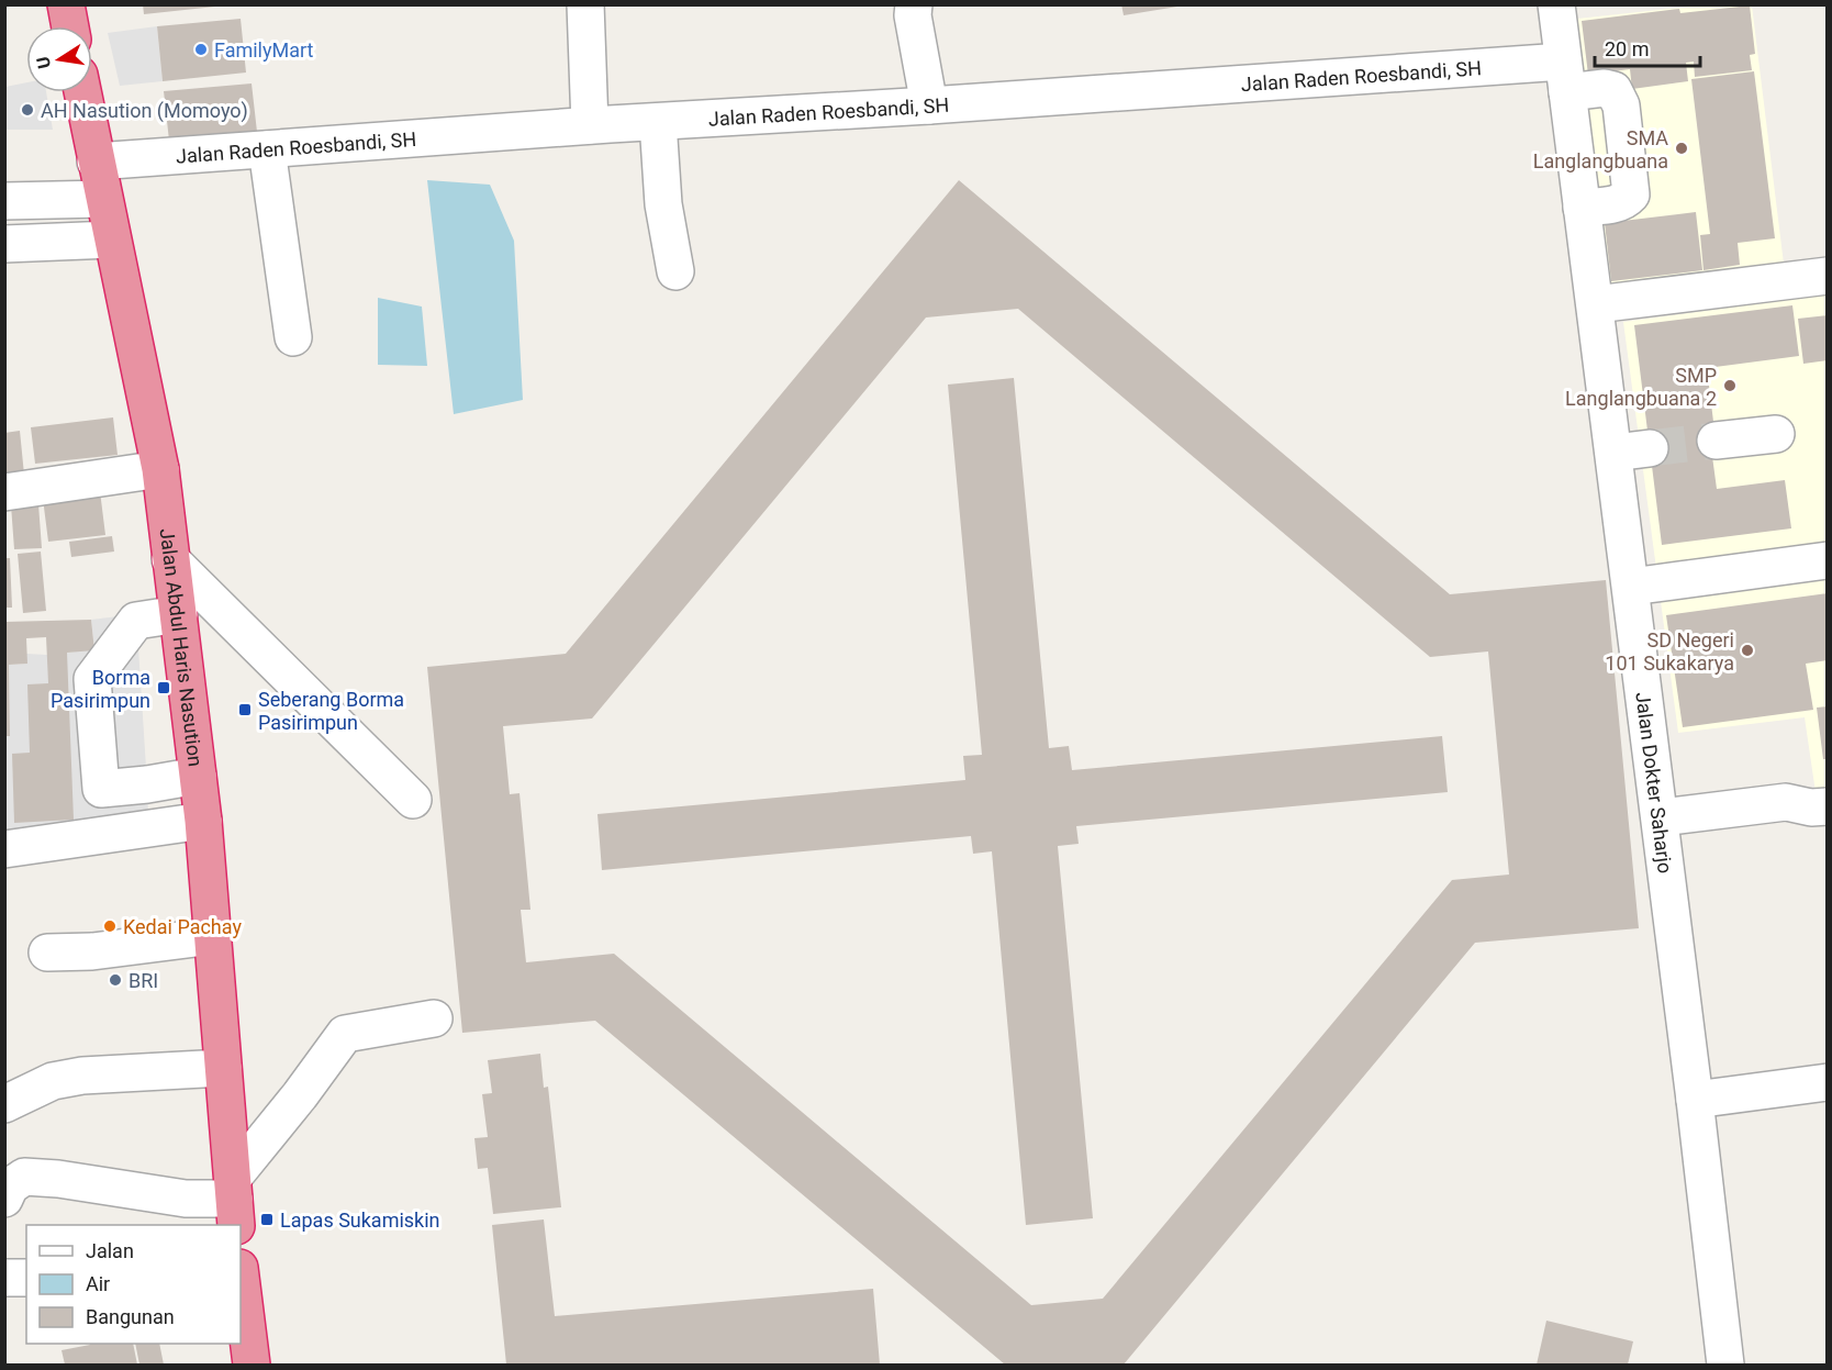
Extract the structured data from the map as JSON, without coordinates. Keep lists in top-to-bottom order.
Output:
{
  "streets": {
    "highway": ["Jalan Abdul Haris Nasution"],
    "street": ["Jalan Raden Roesbandi, SH", "Jalan Dokter Saharjo"]
  },
  "crossings": [
    ["Jalan Raden Roesbandi, SH", "Jalan Abdul Haris Nasution"],
    ["Jalan Raden Roesbandi, SH", "Jalan Dokter Saharjo"]
  ],
  "places": {
    "other": [
      "FamilyMart",
      "AH Nasution (Momoyo)",
      "SMA Langlangbuana",
      "SMP Langlangbuana 2",
      "SD Negeri 101 Sukakarya",
      "Kedai Pachay",
      "BRI"
    ],
    "transit": ["Borma Pasirimpun", "Seberang Borma Pasirimpun", "Lapas Sukamiskin"]
  },
  "legend": ["Jalan", "Air", "Bangunan"],
  "scale_bar": "20 m",
  "north": "left"
}
